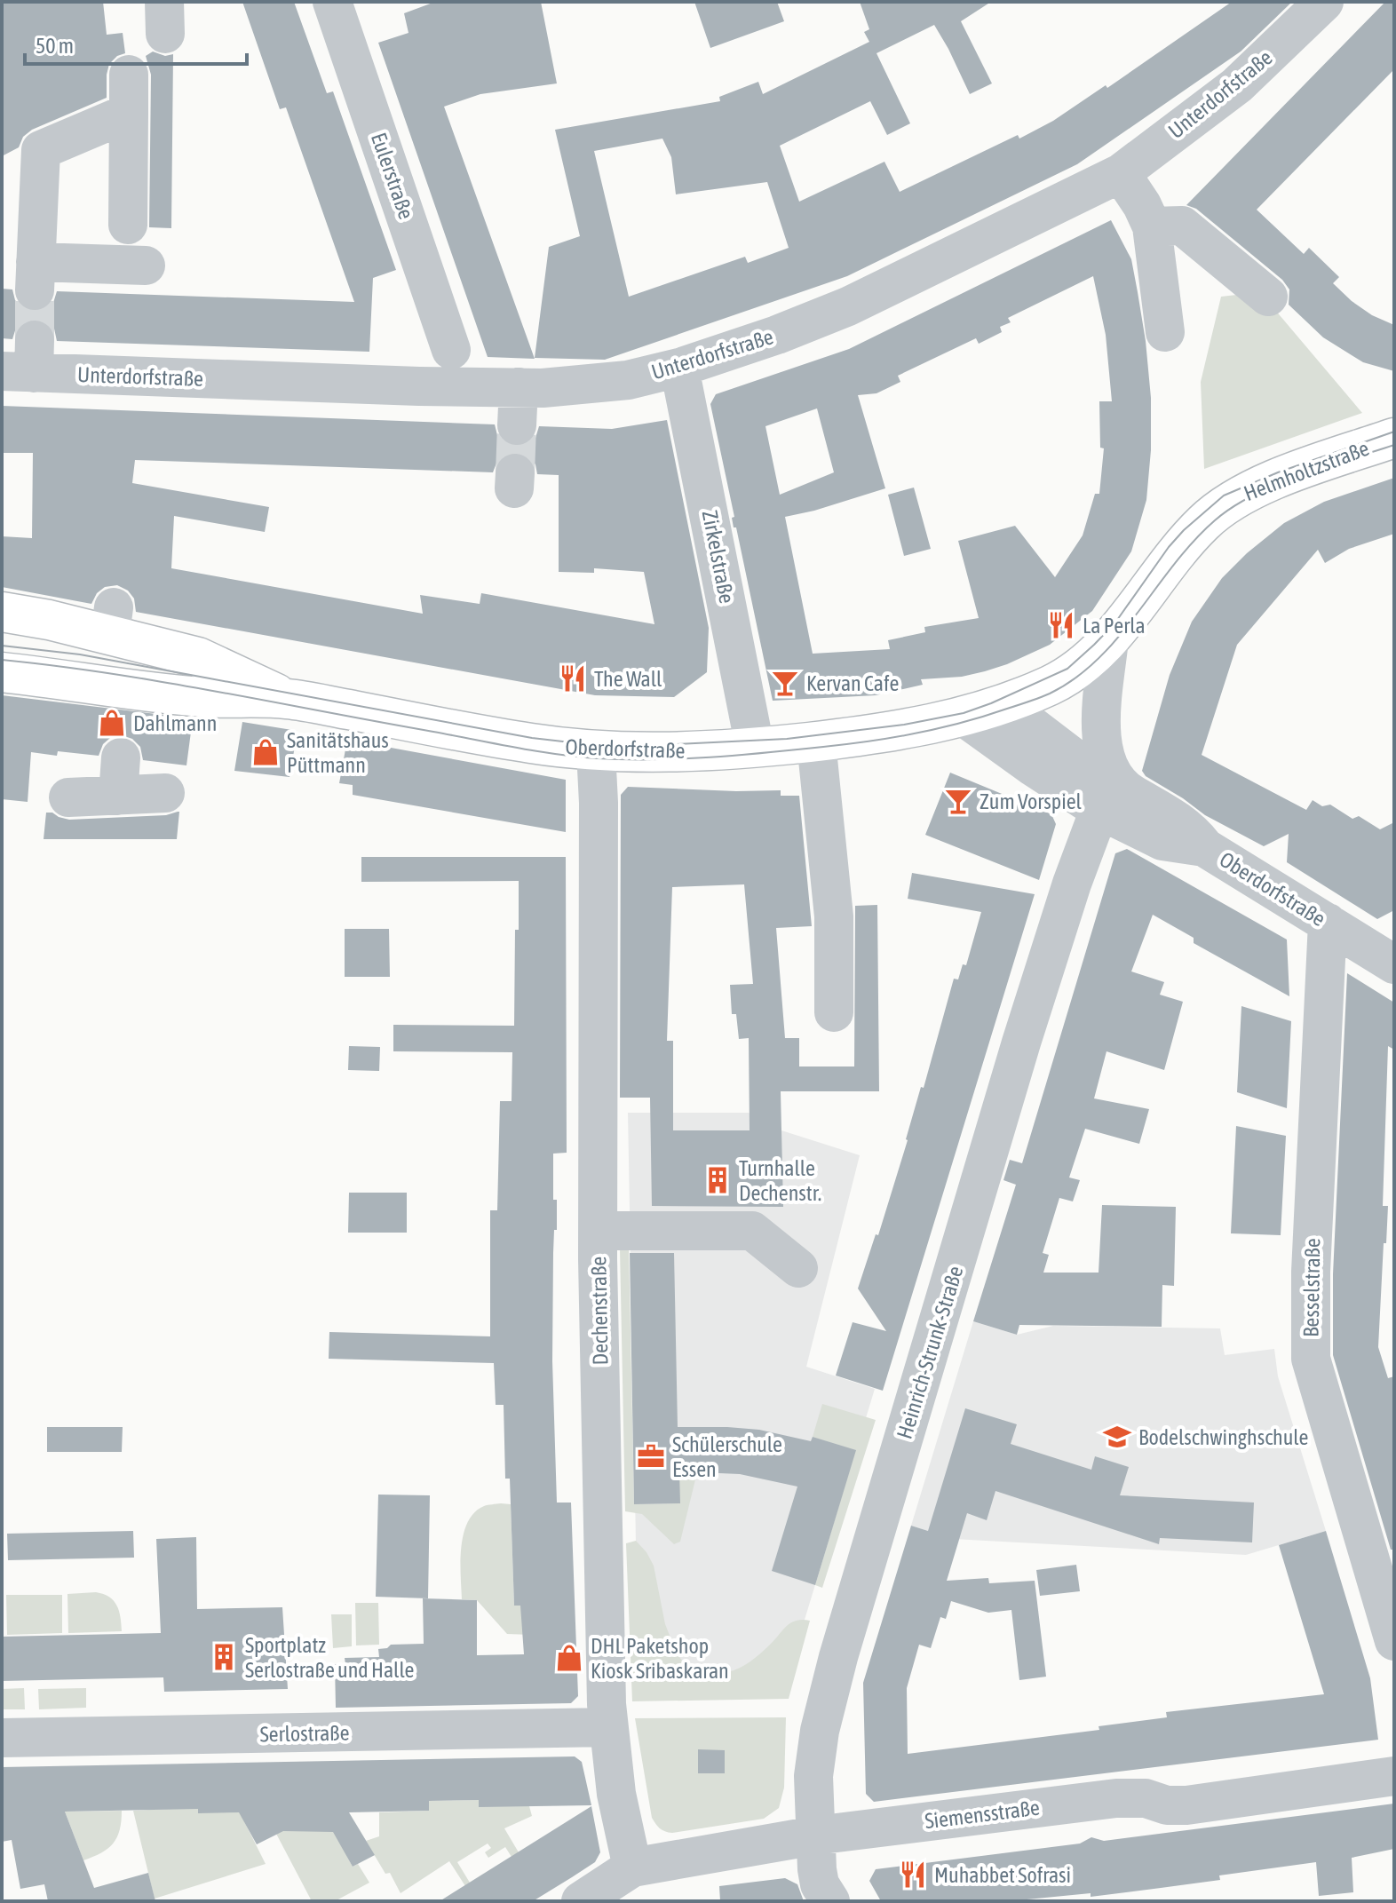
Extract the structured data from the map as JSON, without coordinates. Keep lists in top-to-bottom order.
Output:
{
  "streets": {
    "main road": ["Helmholtzstraße", "Oberdorfstraße"],
    "street": [
      "Unterdorfstraße",
      "Eulerstraße",
      "Zirkelstraße",
      "Besselstraße",
      "Dechenstraße",
      "Heinrich-Strunk-Straße",
      "Serlostraße",
      "Siemensstraße"
    ]
  },
  "crossings": [
    ["Unterdorfstraße", "Zirkelstraße"],
    ["Helmholtzstraße", "Oberdorfstraße"],
    ["Zirkelstraße", "Oberdorfstraße"],
    ["Oberdorfstraße", "Besselstraße"],
    ["Oberdorfstraße", "Dechenstraße"],
    ["Oberdorfstraße", "Heinrich-Strunk-Straße"],
    ["Dechenstraße", "Serlostraße"],
    ["Dechenstraße", "Siemensstraße"],
    ["Heinrich-Strunk-Straße", "Siemensstraße"]
  ],
  "places": {
    "restaurant": ["La Perla", "The Wall", "Muhabbet Sofrasi"],
    "bar": ["Kervan Cafe", "Zum Vorspiel"],
    "shop": ["Dahlmann", "Sanitätshaus Püttmann", "DHL Paketshop Kiosk Sribaskaran"],
    "building": ["Turnhalle Dechenstr.", "Sportplatz Serlostraße und Halle"],
    "school or university": ["Bodelschwinghschule"],
    "office": ["Schülerschule Essen"]
  },
  "scale_bar": "50 m"
}
